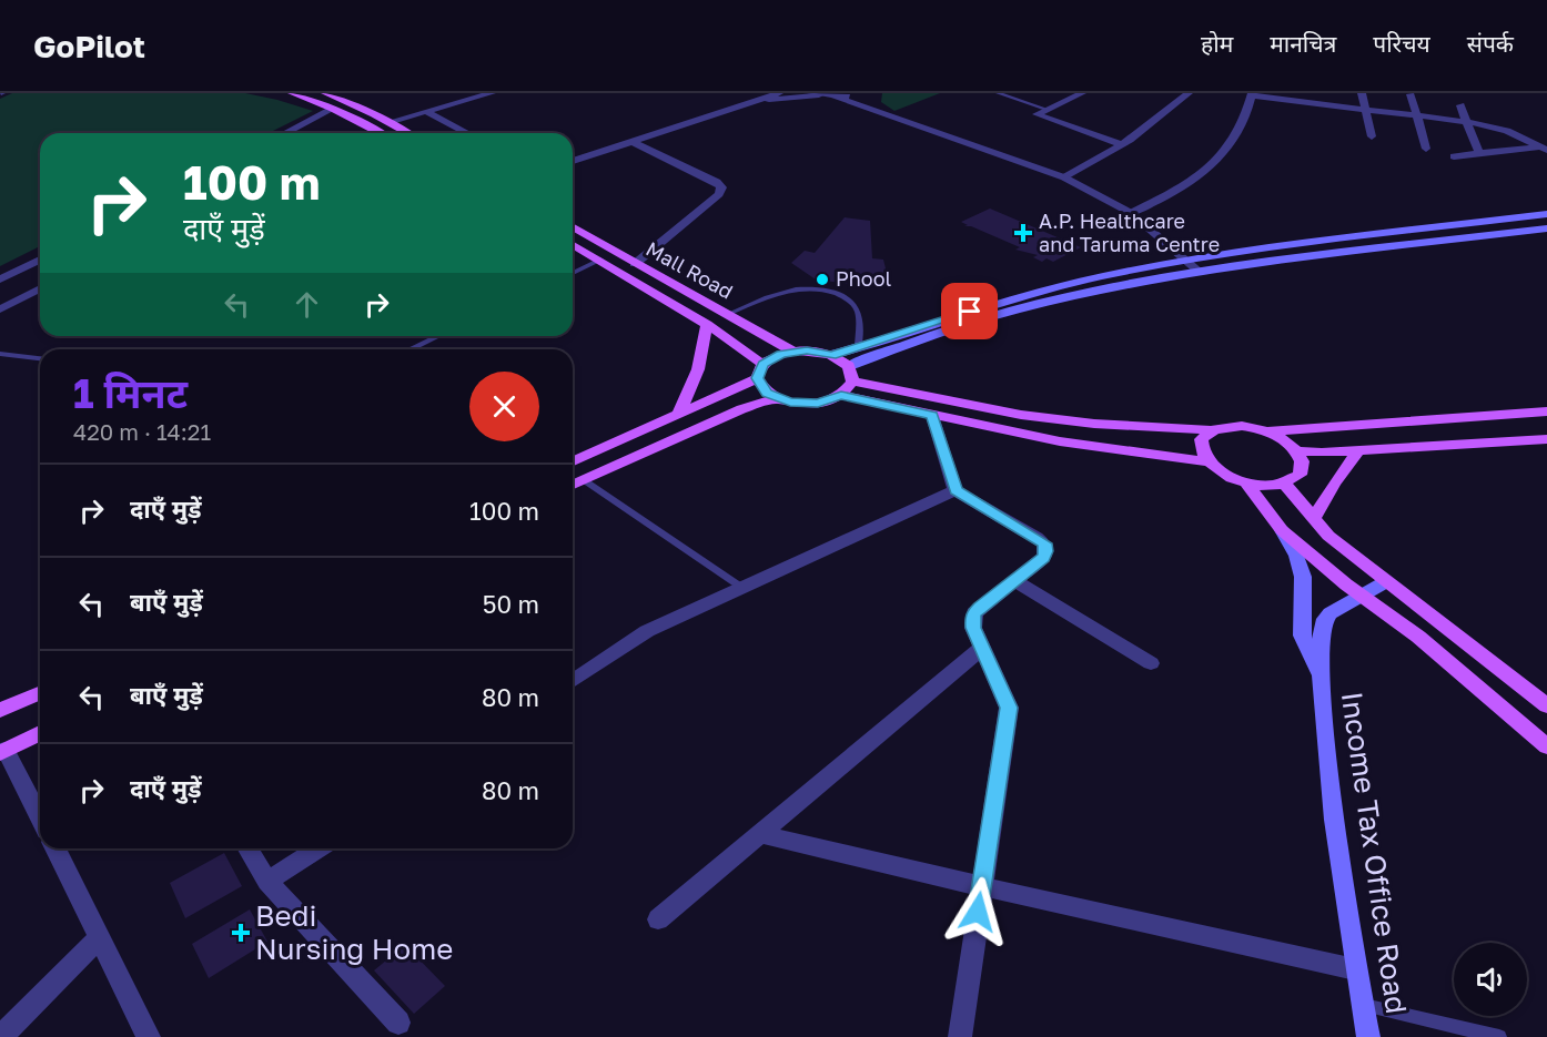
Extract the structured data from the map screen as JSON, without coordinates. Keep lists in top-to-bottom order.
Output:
{
  "streets": {
    "main road": ["Mall Road", "Income Tax Office Road"]
  },
  "places": {
    "health": ["A.P. Healthcare and Taruma Centre", "Bedi Nursing Home"],
    "other": ["Phool"]
  },
  "page": {
    "header": "GoPilot",
    "nav": [
      "होम",
      "मानचित्र",
      "परिचय",
      "संपर्क"
    ],
    "turn": ["100 m", "दाएँ मुड़ें"],
    "heading": ["1 मिनट", "420 m · 14:21"],
    "list": [
      {
        "name": "दाएँ मुड़ें",
        "value": "100 m"
      },
      {
        "name": "बाएँ मुड़ें",
        "value": "50 m"
      },
      {
        "name": "बाएँ मुड़ें",
        "value": "80 m"
      },
      {
        "name": "दाएँ मुड़ें",
        "value": "80 m"
      }
    ]
  }
}
